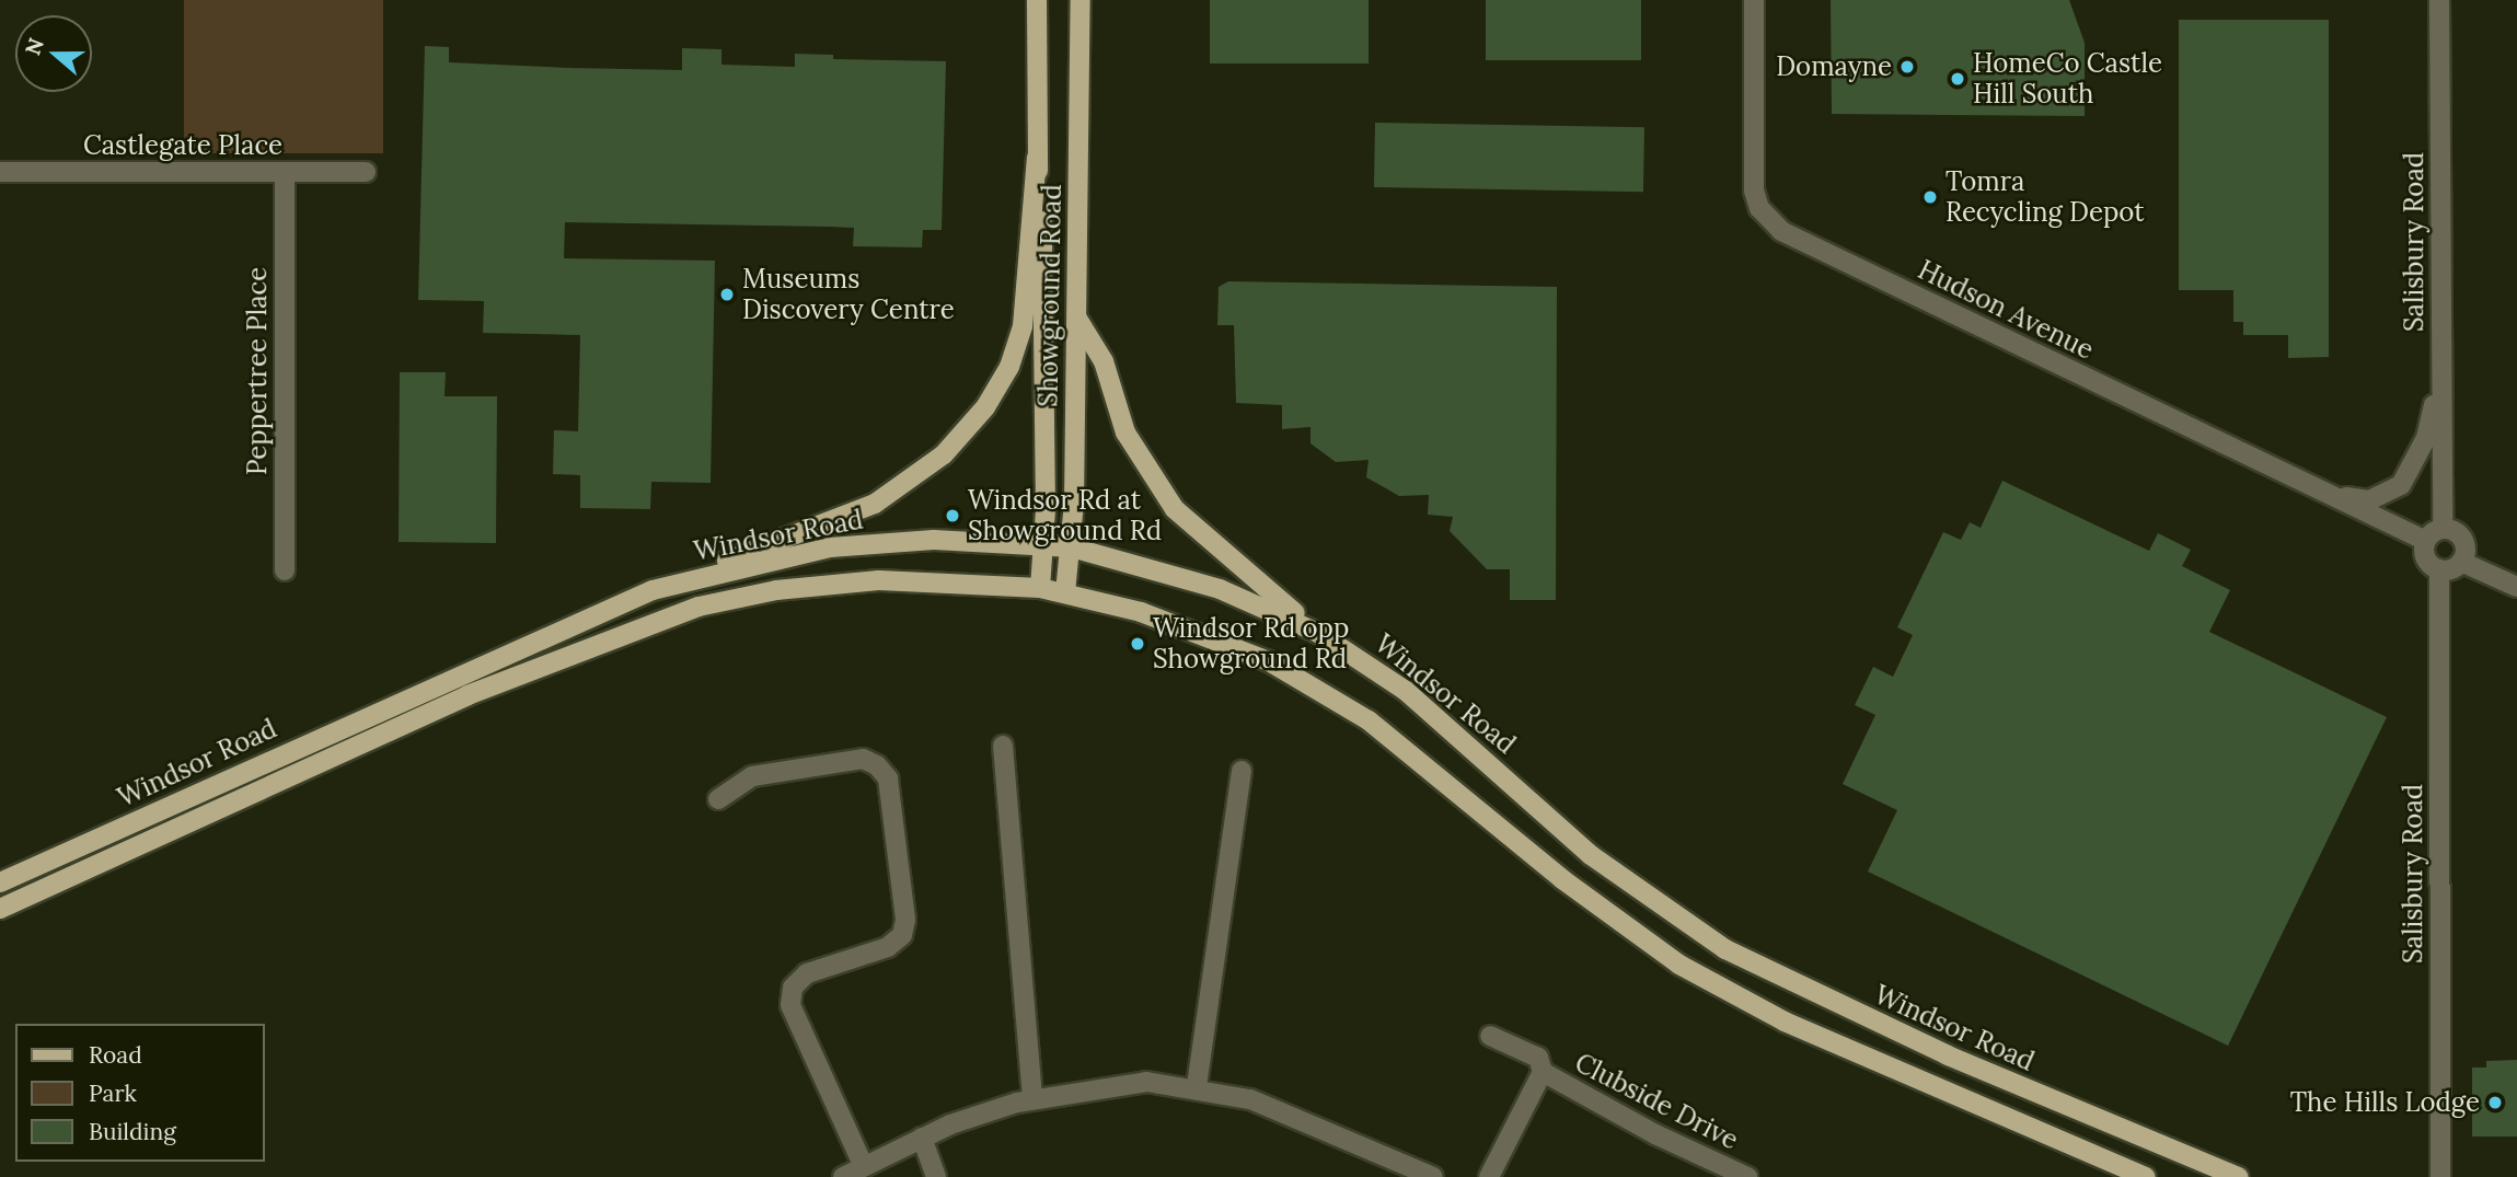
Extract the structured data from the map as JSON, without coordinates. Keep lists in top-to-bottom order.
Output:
{
  "streets": {
    "main road": ["Showground Road", "Windsor Road"],
    "street": [
      "Castlegate Place",
      "Salisbury Road",
      "Hudson Avenue",
      "Peppertree Place",
      "Clubside Drive"
    ]
  },
  "crossings": [
    ["Castlegate Place", "Peppertree Place"],
    ["Salisbury Road", "Hudson Avenue"],
    ["Showground Road", "Windsor Road"]
  ],
  "places": [
    "Domayne",
    "HomeCo Castle Hill South",
    "Tomra Recycling Depot",
    "Museums Discovery Centre",
    "Windsor Rd at Showground Rd",
    "Windsor Rd opp Showground Rd",
    "The Hills Lodge"
  ],
  "legend": ["Road", "Park", "Building"],
  "north": "left"
}
